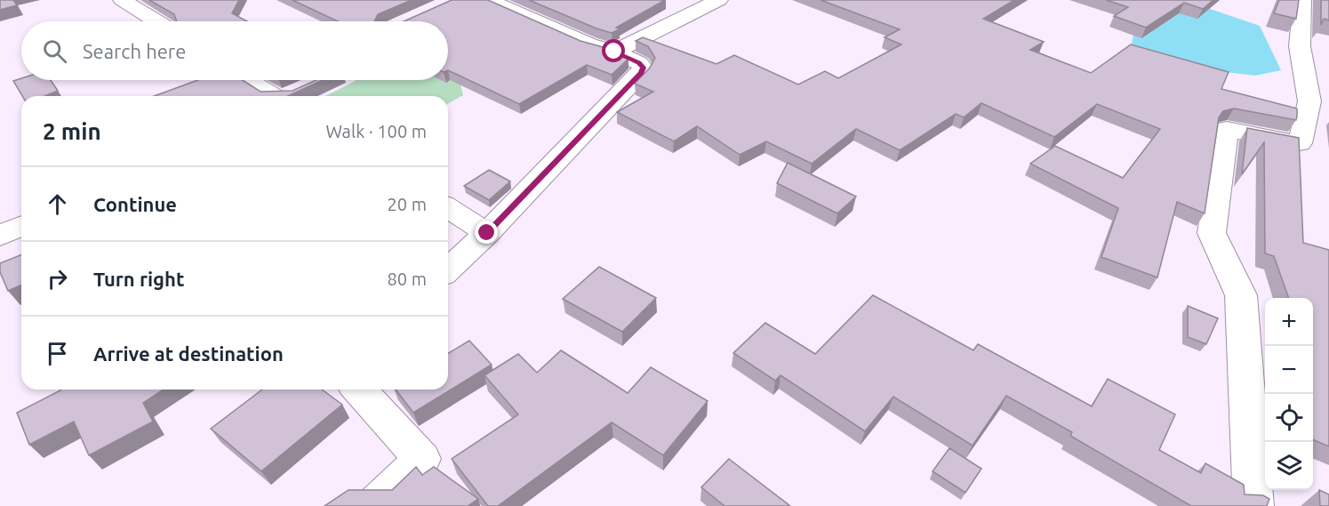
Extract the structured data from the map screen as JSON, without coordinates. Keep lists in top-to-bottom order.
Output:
{
  "page": {
    "search": "Search here",
    "heading": ["2 min", "Walk · 100 m"],
    "list": [
      ["Continue", "20 m"],
      ["Turn right", "80 m"],
      "Arrive at destination"
    ],
    "map_buttons": ["+", "−"]
  }
}
